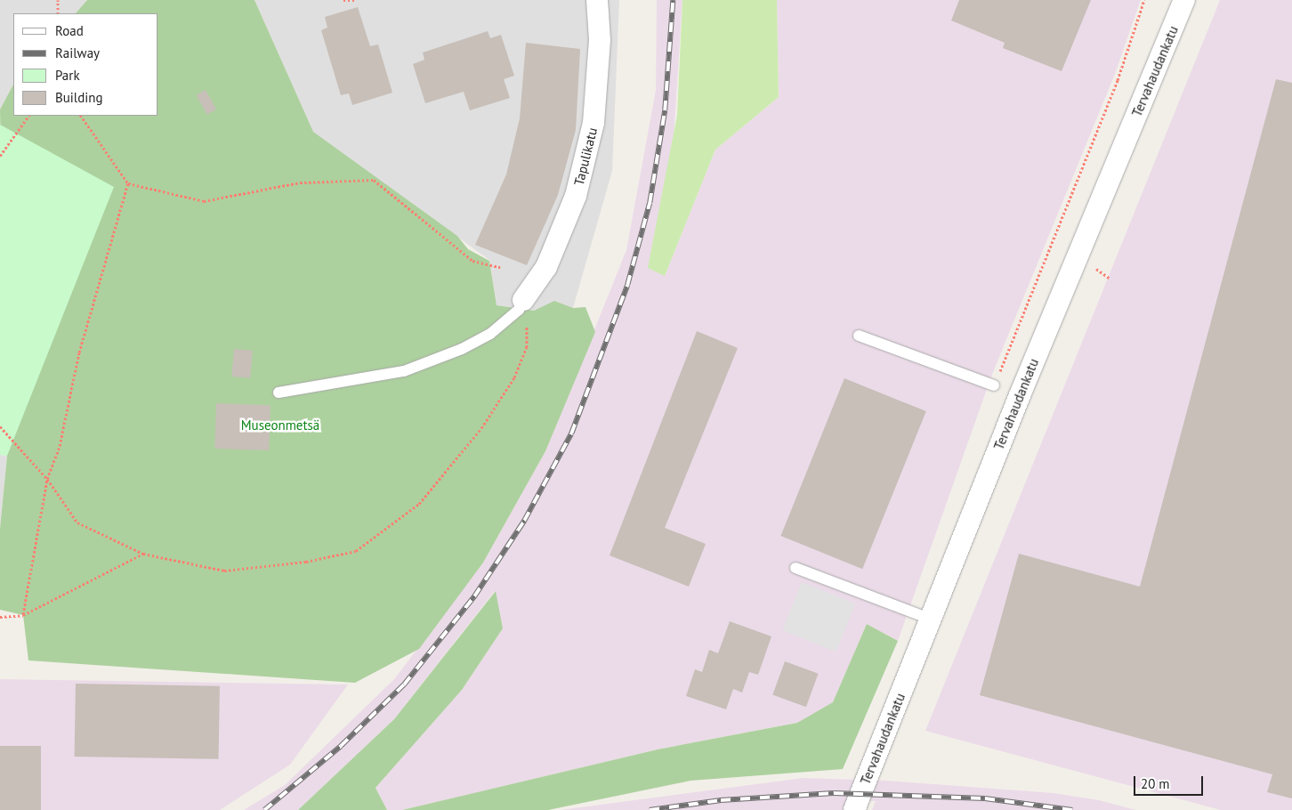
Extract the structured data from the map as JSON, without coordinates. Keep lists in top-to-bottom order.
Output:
{
  "streets": {
    "street": ["Tervahaudankatu", "Tapulikatu"]
  },
  "parks": ["Museonmetsä"],
  "legend": [
    "Road",
    "Railway",
    "Park",
    "Building"
  ],
  "scale_bar": "20 m"
}
